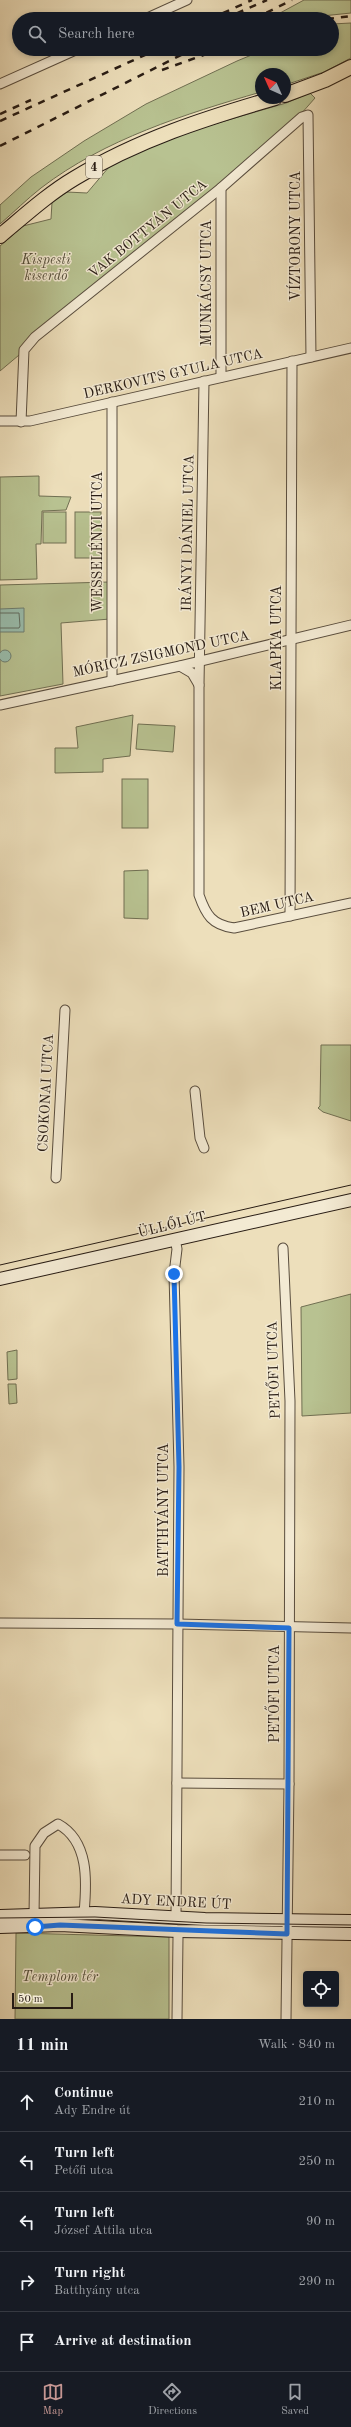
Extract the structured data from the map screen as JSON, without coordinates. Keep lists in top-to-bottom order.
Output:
{
  "streets": {
    "main road": ["4"],
    "street": [
      "VAK BOTTYÁN UTCA",
      "VÍZTORONY UTCA",
      "MUNKÁCSY UTCA",
      "DERKOVITS GYULA UTCA",
      "IRÁNYI DÁNIEL UTCA",
      "WESSELÉNYI UTCA",
      "KLAPKA UTCA",
      "MÓRICZ ZSIGMOND UTCA",
      "BEM UTCA",
      "CSOKONAI UTCA",
      "ÜLLŐI ÚT",
      "PETŐFI UTCA",
      "BATTHYÁNY UTCA",
      "ADY ENDRE ÚT"
    ]
  },
  "crossings": [
    ["VAK BOTTYÁN UTCA", "VÍZTORONY UTCA"],
    ["VAK BOTTYÁN UTCA", "MUNKÁCSY UTCA"],
    ["VAK BOTTYÁN UTCA", "DERKOVITS GYULA UTCA"],
    ["VÍZTORONY UTCA", "DERKOVITS GYULA UTCA"],
    ["MUNKÁCSY UTCA", "DERKOVITS GYULA UTCA"],
    ["DERKOVITS GYULA UTCA", "IRÁNYI DÁNIEL UTCA"],
    ["DERKOVITS GYULA UTCA", "WESSELÉNYI UTCA"],
    ["DERKOVITS GYULA UTCA", "KLAPKA UTCA"],
    ["IRÁNYI DÁNIEL UTCA", "MÓRICZ ZSIGMOND UTCA"],
    ["IRÁNYI DÁNIEL UTCA", "BEM UTCA"],
    ["WESSELÉNYI UTCA", "MÓRICZ ZSIGMOND UTCA"],
    ["KLAPKA UTCA", "MÓRICZ ZSIGMOND UTCA"],
    ["KLAPKA UTCA", "BEM UTCA"],
    ["ÜLLŐI ÚT", "BATTHYÁNY UTCA"],
    ["PETŐFI UTCA", "ADY ENDRE ÚT"],
    ["BATTHYÁNY UTCA", "ADY ENDRE ÚT"]
  ],
  "parks": ["Kispesti kiserdő", "Templom tér"],
  "scale_bar": "50 m",
  "north": "top left",
  "page": {
    "search": "Search here",
    "scale": "50 m",
    "heading": ["11 min", "Walk · 840 m"],
    "list": [
      ["Continue", "Ady Endre út", "210 m"],
      ["Turn left", "Petőfi utca", "250 m"],
      ["Turn left", "József Attila utca", "90 m"],
      ["Turn right", "Batthyány utca", "290 m"],
      "Arrive at destination"
    ],
    "nav": ["Map", "Directions", "Saved"]
  }
}
